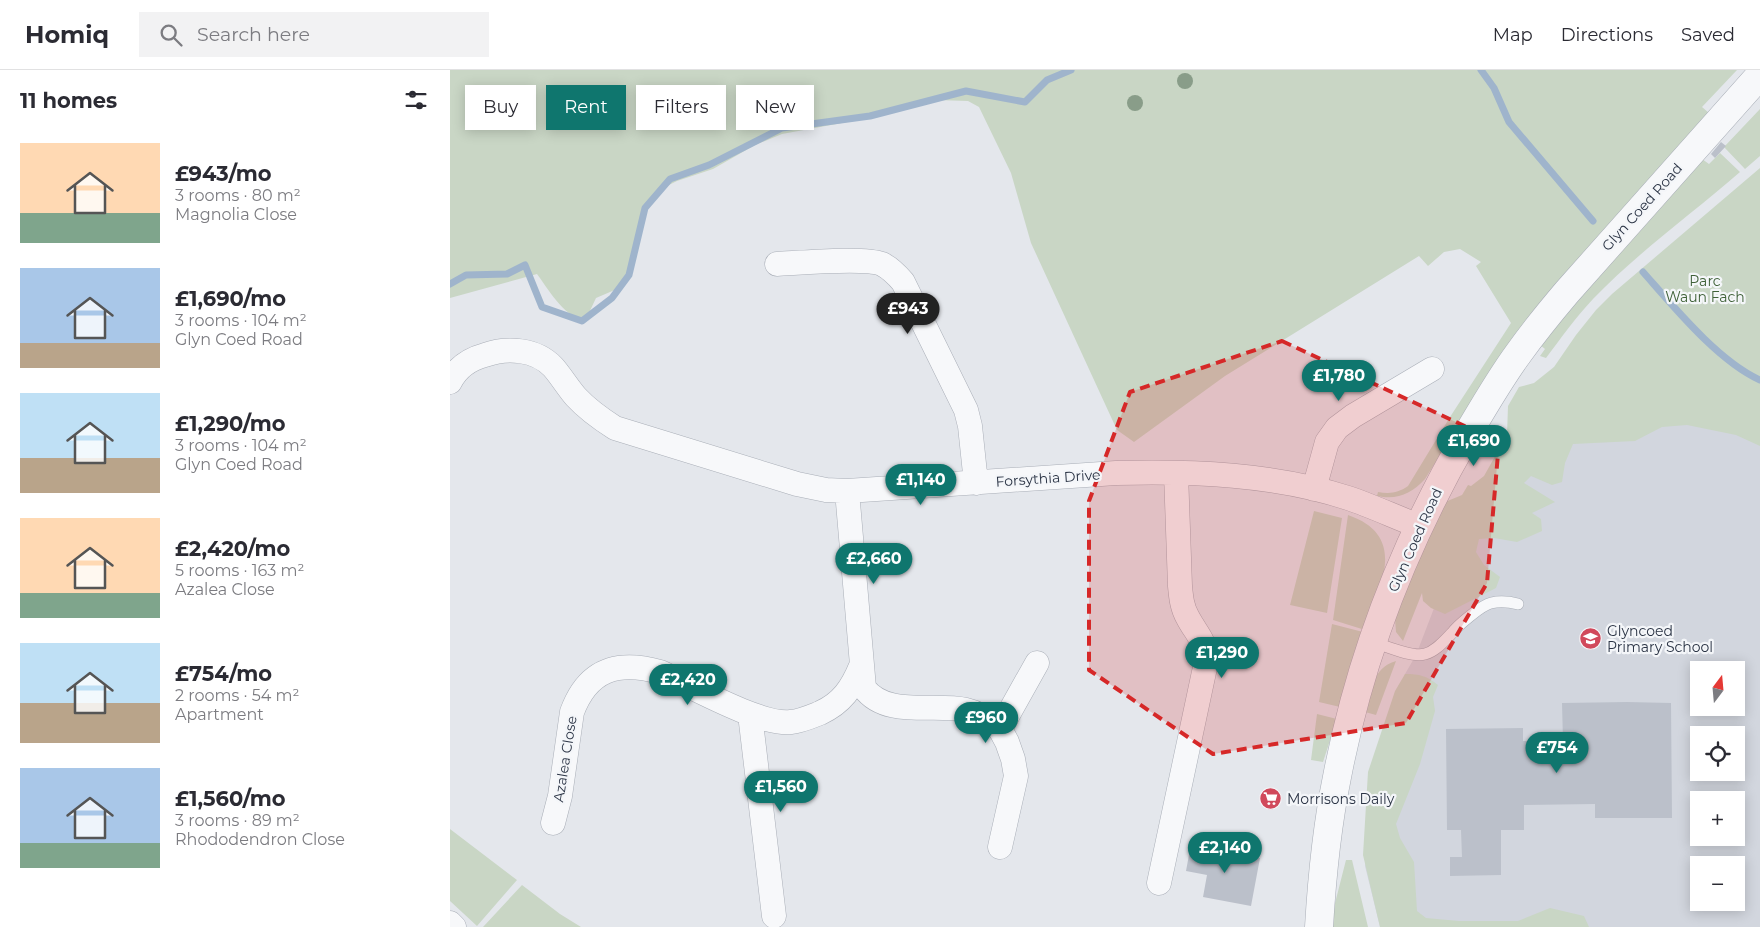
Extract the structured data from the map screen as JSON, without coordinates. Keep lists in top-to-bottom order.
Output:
{
  "streets": {
    "street": ["Glyn Coed Road", "Forsythia Drive", "Azalea Close"]
  },
  "crossings": [
    ["Glyn Coed Road", "Forsythia Drive"]
  ],
  "parks": ["Parc Waun Fach"],
  "places": {
    "school or university": ["Glyncoed Primary School"],
    "supermarket": ["Morrisons Daily"]
  },
  "north": "top",
  "page": {
    "header": "Homiq",
    "search": "Search here",
    "nav": ["Map", "Directions", "Saved"],
    "heading": "11 homes",
    "chip": [
      "Buy",
      "Rent",
      "Filters",
      "New"
    ],
    "list": [
      {
        "name": "£943/mo",
        "note": "3 rooms · 80 m² · Magnolia Close"
      },
      {
        "name": "£1,690/mo",
        "note": "3 rooms · 104 m² · Glyn Coed Road"
      },
      {
        "name": "£1,290/mo",
        "note": "3 rooms · 104 m² · Glyn Coed Road"
      },
      {
        "name": "£2,420/mo",
        "note": "5 rooms · 163 m² · Azalea Close"
      },
      {
        "name": "£754/mo",
        "note": "2 rooms · 54 m² · Apartment"
      },
      {
        "name": "£1,560/mo",
        "note": "3 rooms · 89 m² · Rhododendron Close"
      }
    ],
    "price": [
      "£943",
      "£1,780",
      "£1,690",
      "£1,140",
      "£2,660",
      "£1,290",
      "£2,420",
      "£960",
      "£754",
      "£1,560",
      "£2,140"
    ],
    "map_buttons": ["+", "−"]
  }
}
